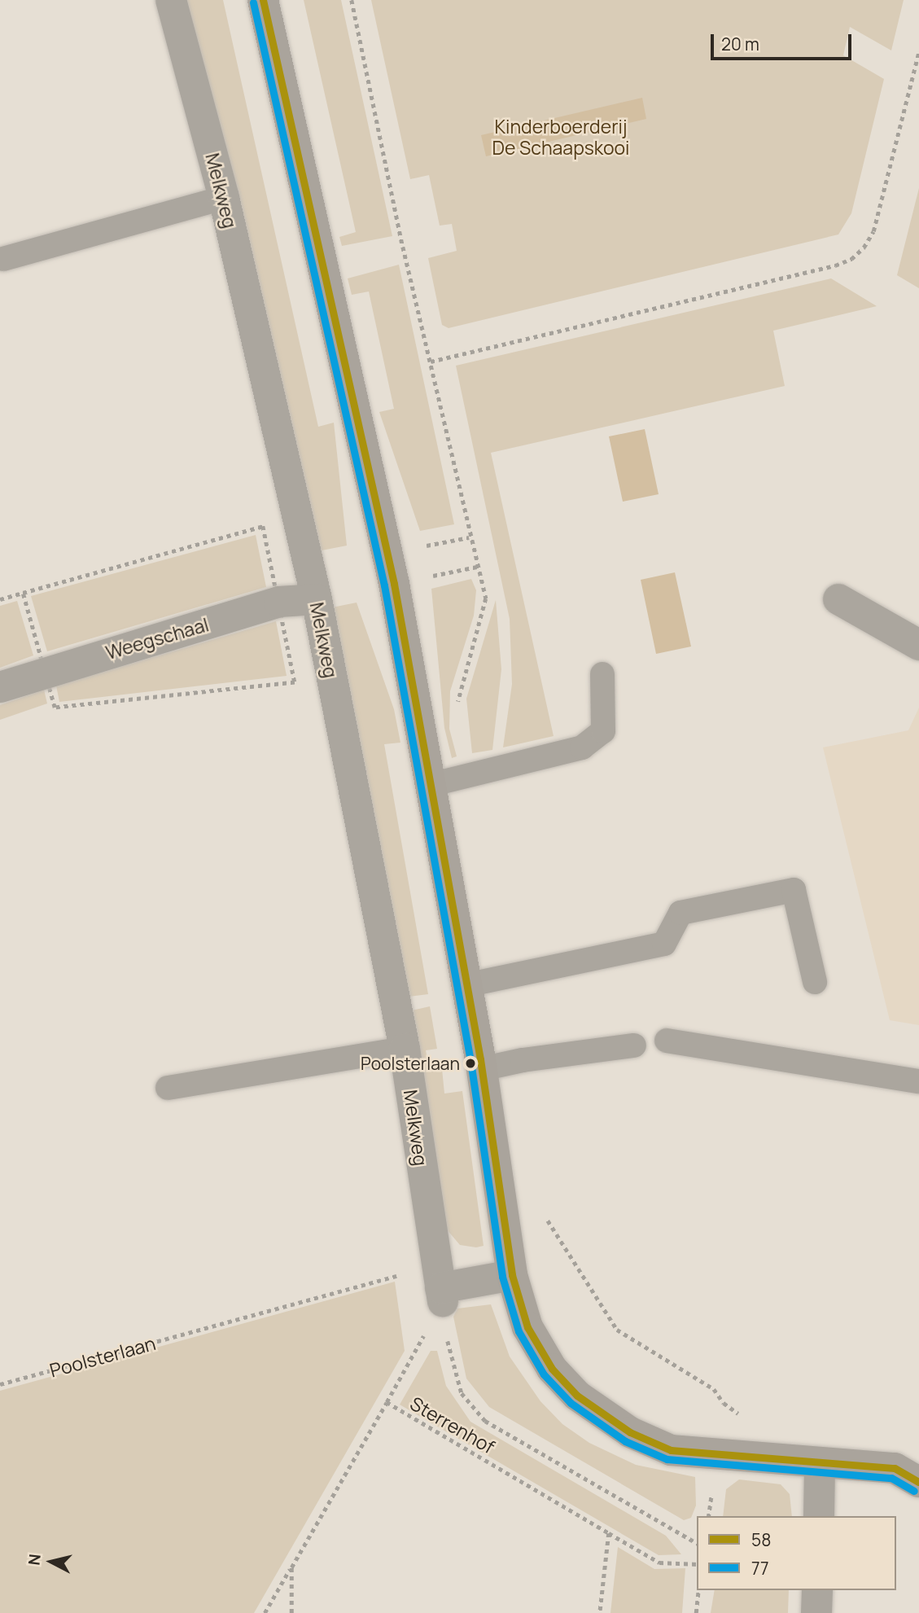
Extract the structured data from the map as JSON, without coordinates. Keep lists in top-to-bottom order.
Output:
{
  "streets": {
    "street": ["Melkweg", "Weegschaal"],
    "path": ["Poolsterlaan", "Sterrenhof"]
  },
  "crossings": [
    ["Melkweg", "Weegschaal"],
    ["Melkweg", "Poolsterlaan"]
  ],
  "parks": ["Kinderboerderij De Schaapskooi"],
  "places": ["Poolsterlaan"],
  "lines": ["transit line 58", "transit line 77"],
  "legend": ["58", "77"],
  "scale_bar": "20 m",
  "north": "left"
}
